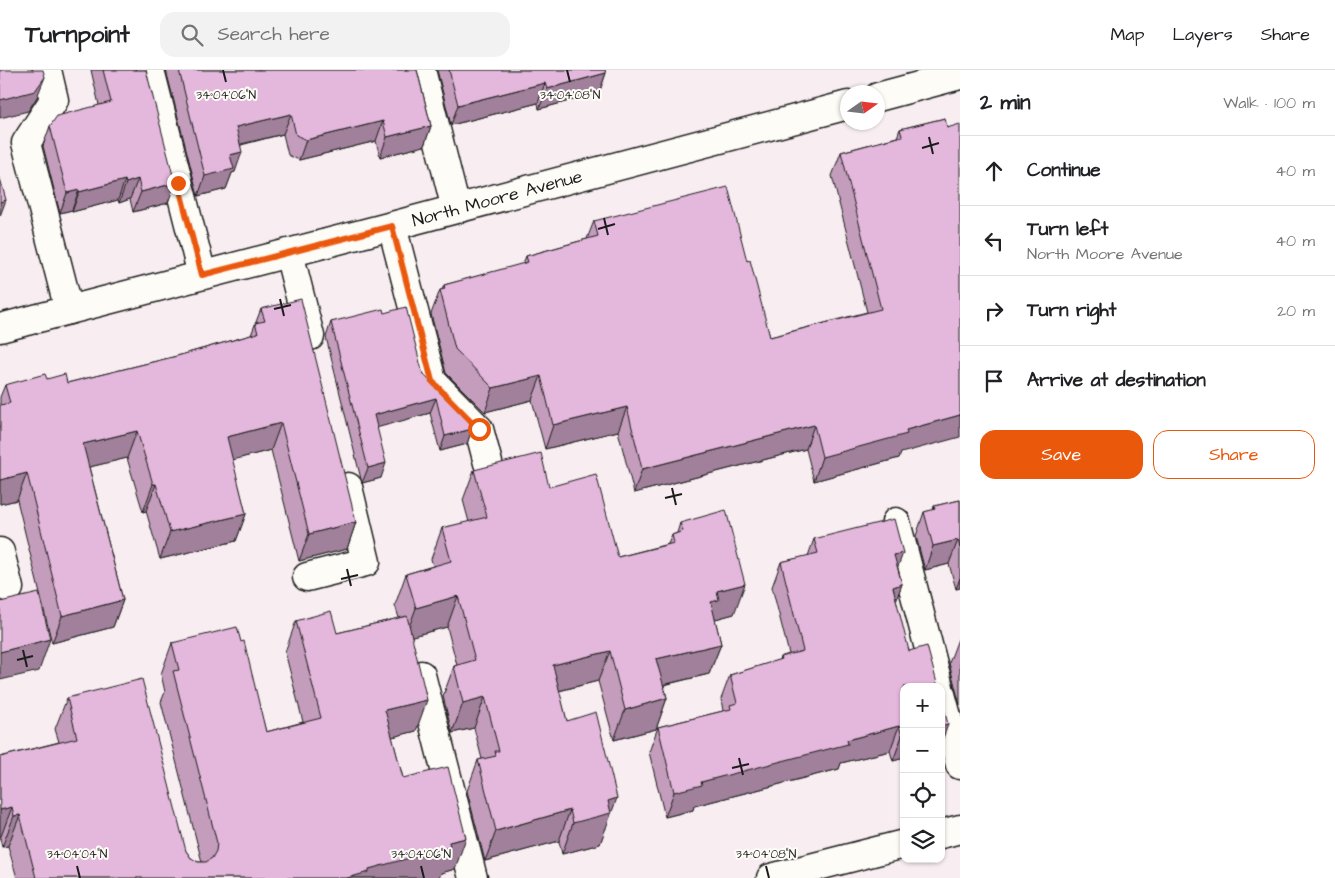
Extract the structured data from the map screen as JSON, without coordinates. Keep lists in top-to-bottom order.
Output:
{
  "streets": {
    "street": ["North Moore Avenue"]
  },
  "north": "right",
  "page": {
    "header": "Turnpoint",
    "search": "Search here",
    "nav": ["Map", "Layers", "Share"],
    "heading": ["2 min", "Walk · 100 m"],
    "list": [
      ["Continue", "40 m"],
      ["Turn left", "North Moore Avenue", "40 m"],
      ["Turn right", "20 m"],
      "Arrive at destination"
    ],
    "buttons": ["Save", "Share"],
    "map_buttons": ["+", "−"]
  },
  "coordinates": ["34°04'06\"N", "34°04'08\"N", "34°04'04\"N"]
}
